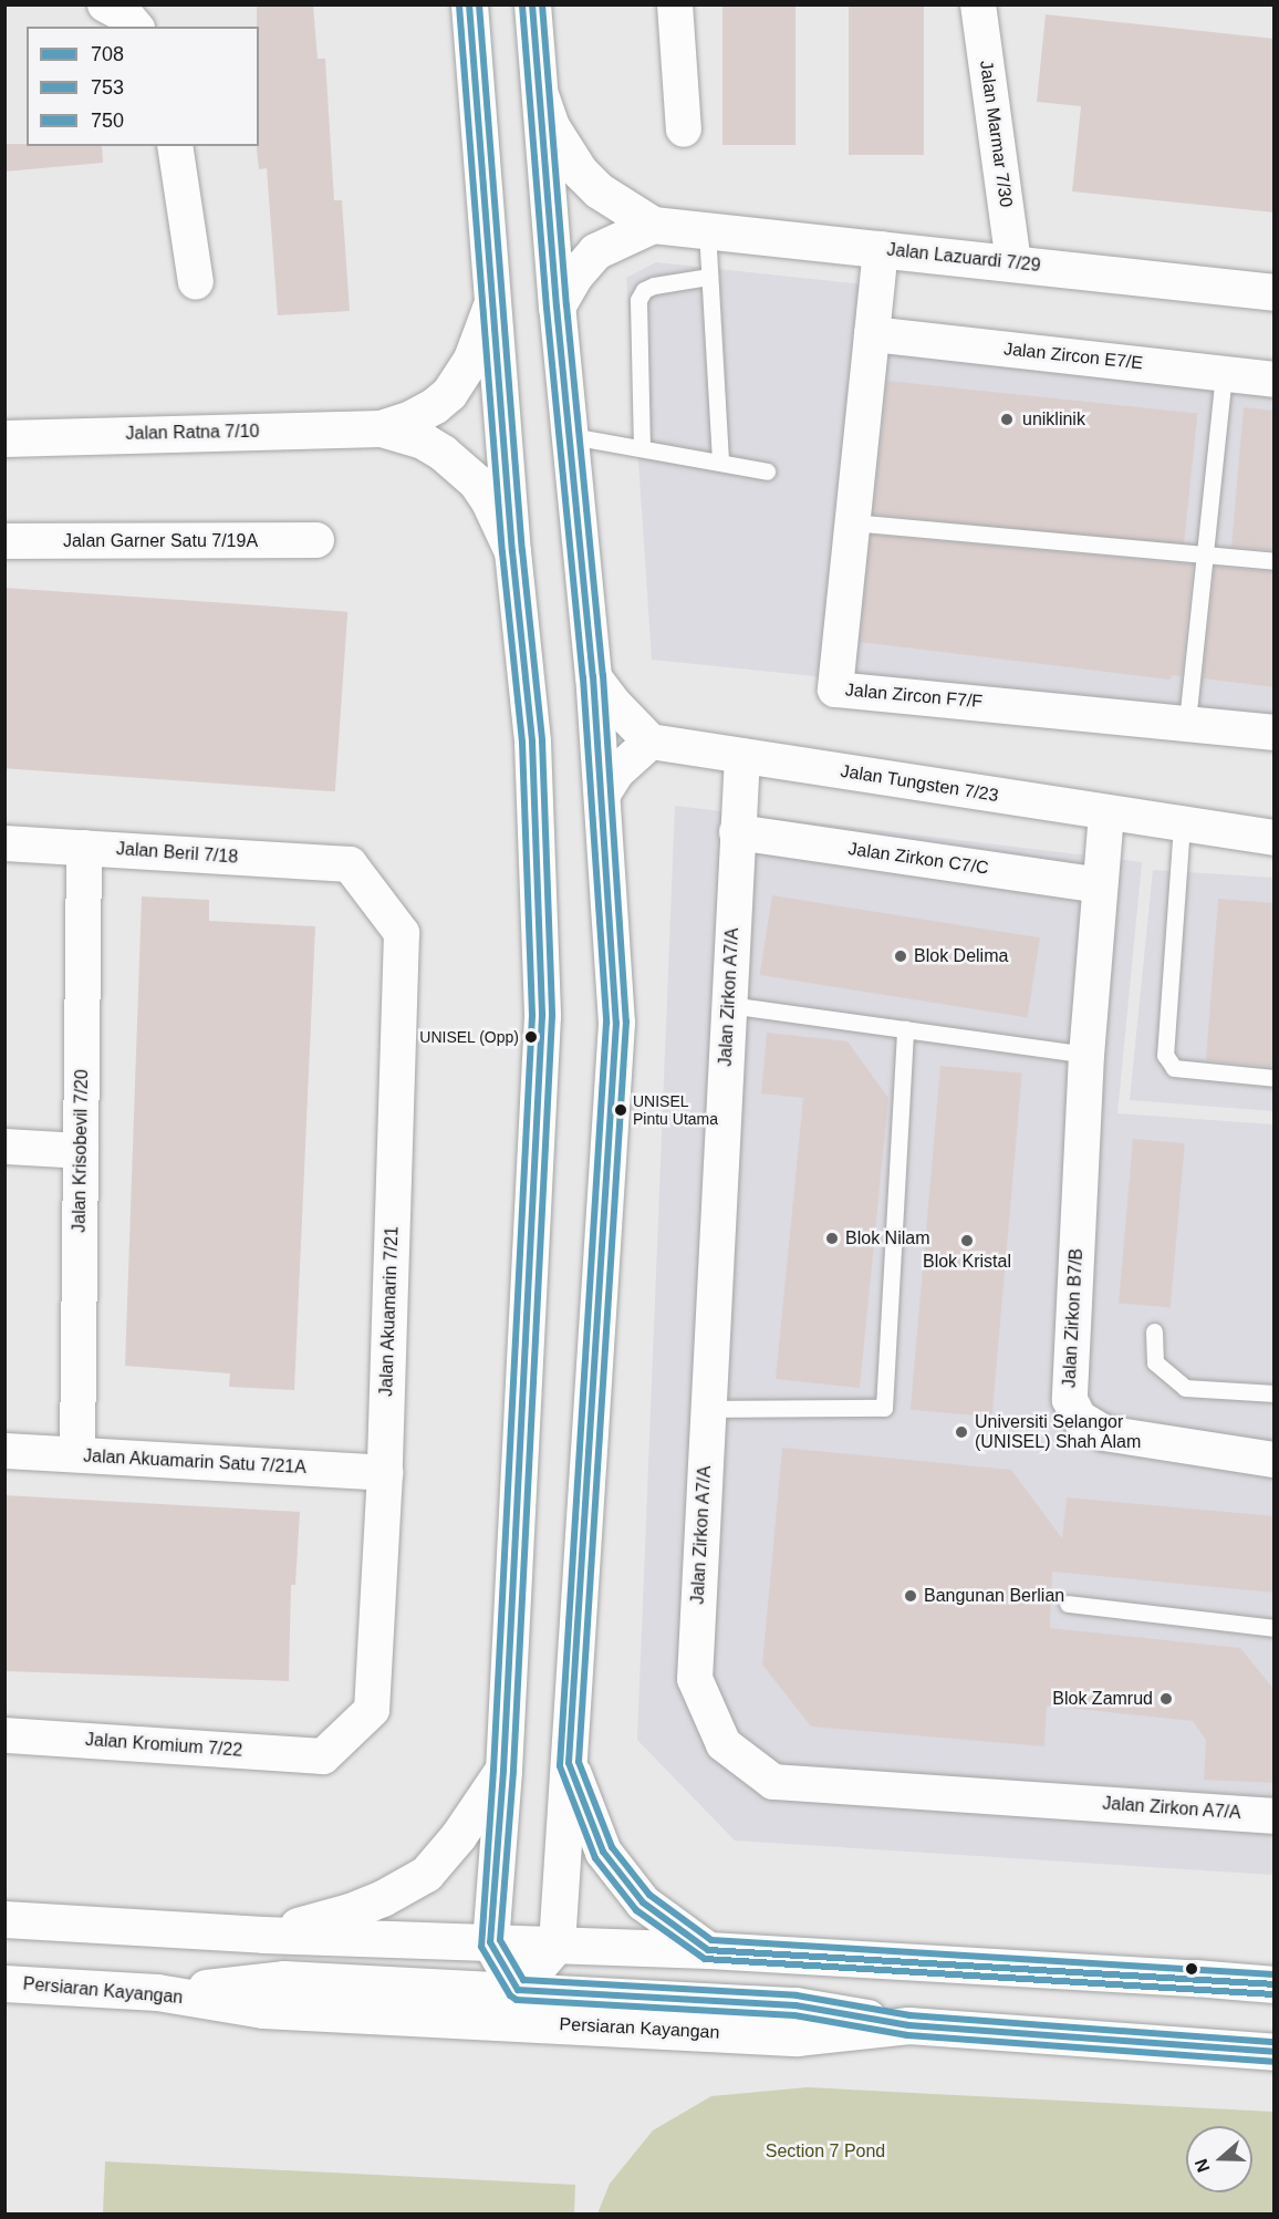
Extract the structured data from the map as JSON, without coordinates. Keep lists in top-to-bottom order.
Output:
{
  "streets": {
    "main road": ["Jalan Lazuardi 7/29", "Jalan Ratna 7/10", "Persiaran Kayangan"],
    "street": [
      "Jalan Marmar 7/30",
      "Jalan Zircon E7/E",
      "Jalan Garner Satu 7/19A",
      "Jalan Zircon F7/F",
      "Jalan Tungsten 7/23",
      "Jalan Beril 7/18",
      "Jalan Zirkon C7/C",
      "Jalan Zirkon A7/A",
      "Jalan Krisobevil 7/20",
      "Jalan Akuamarin 7/21",
      "Jalan Zirkon B7/B",
      "Jalan Akuamarin Satu 7/21A",
      "Jalan Kromium 7/22"
    ]
  },
  "crossings": [
    ["Jalan Marmar 7/30", "Jalan Lazuardi 7/29"],
    ["Jalan Lazuardi 7/29", "Jalan Zircon F7/F"],
    ["Jalan Zircon E7/E", "Jalan Zircon F7/F"],
    ["Jalan Tungsten 7/23", "Jalan Zirkon A7/A"],
    ["Jalan Tungsten 7/23", "Jalan Zirkon B7/B"],
    ["Jalan Beril 7/18", "Jalan Krisobevil 7/20"],
    ["Jalan Beril 7/18", "Jalan Akuamarin 7/21"],
    ["Jalan Zirkon C7/C", "Jalan Zirkon A7/A"],
    ["Jalan Zirkon C7/C", "Jalan Zirkon B7/B"],
    ["Jalan Krisobevil 7/20", "Jalan Akuamarin Satu 7/21A"],
    ["Jalan Akuamarin 7/21", "Jalan Akuamarin Satu 7/21A"],
    ["Jalan Akuamarin 7/21", "Jalan Kromium 7/22"]
  ],
  "parks": ["Section 7 Pond"],
  "places": [
    "uniklinik",
    "Blok Delima",
    "UNISEL (Opp)",
    "UNISEL Pintu Utama",
    "Blok Nilam",
    "Blok Kristal",
    "Universiti Selangor (UNISEL) Shah Alam",
    "Bangunan Berlian",
    "Blok Zamrud"
  ],
  "lines": ["transit line 708", "transit line 750", "transit line 753"],
  "legend": ["708", "753", "750"],
  "north": "left"
}
